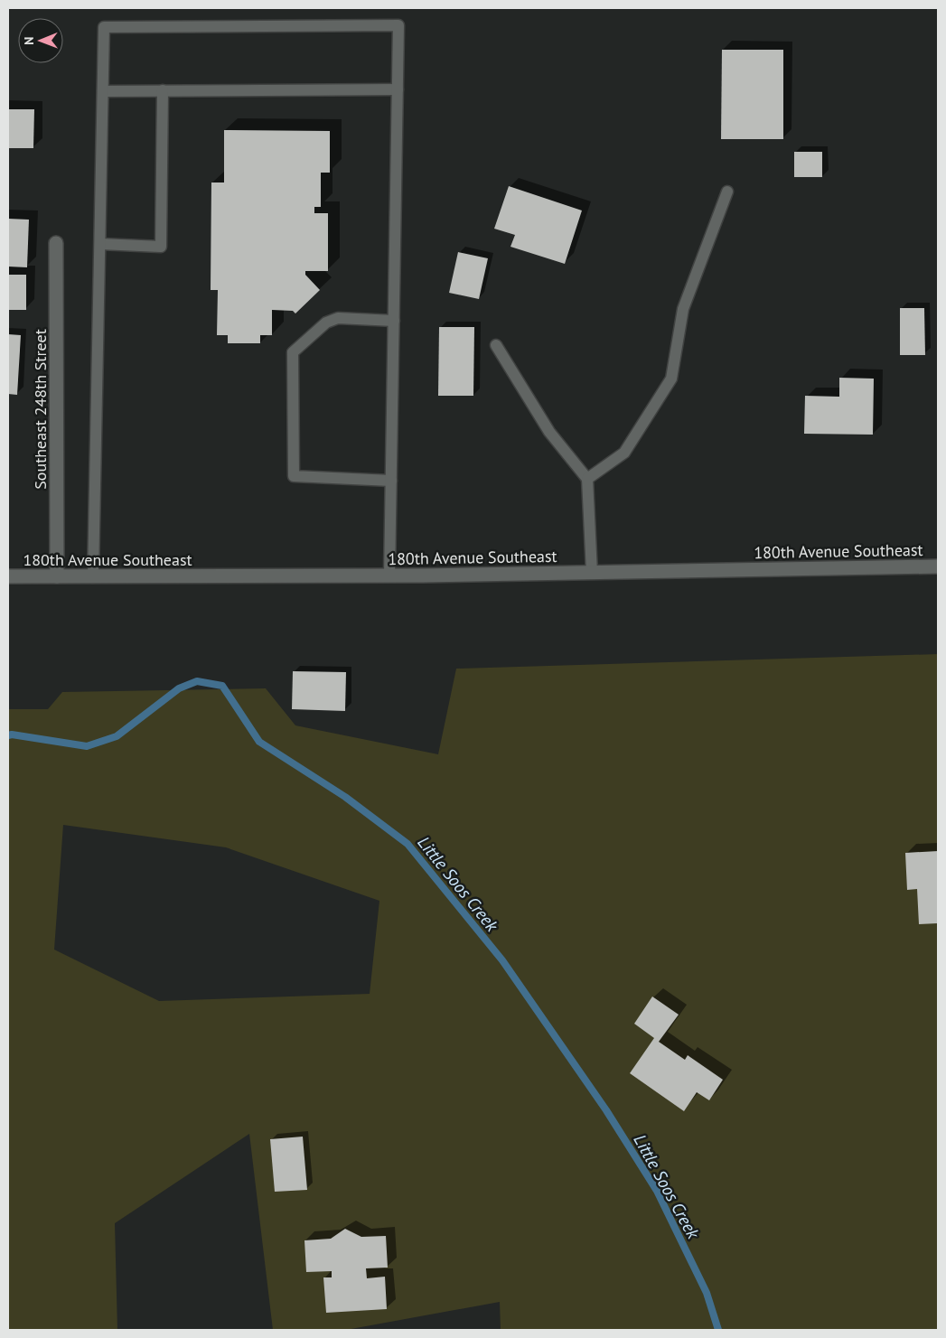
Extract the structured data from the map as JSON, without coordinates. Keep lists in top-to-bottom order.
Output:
{
  "streets": {
    "street": ["Southeast 248th Street", "180th Avenue Southeast"]
  },
  "crossings": [
    ["Southeast 248th Street", "180th Avenue Southeast"]
  ],
  "water": ["Little Soos Creek"],
  "north": "left"
}
